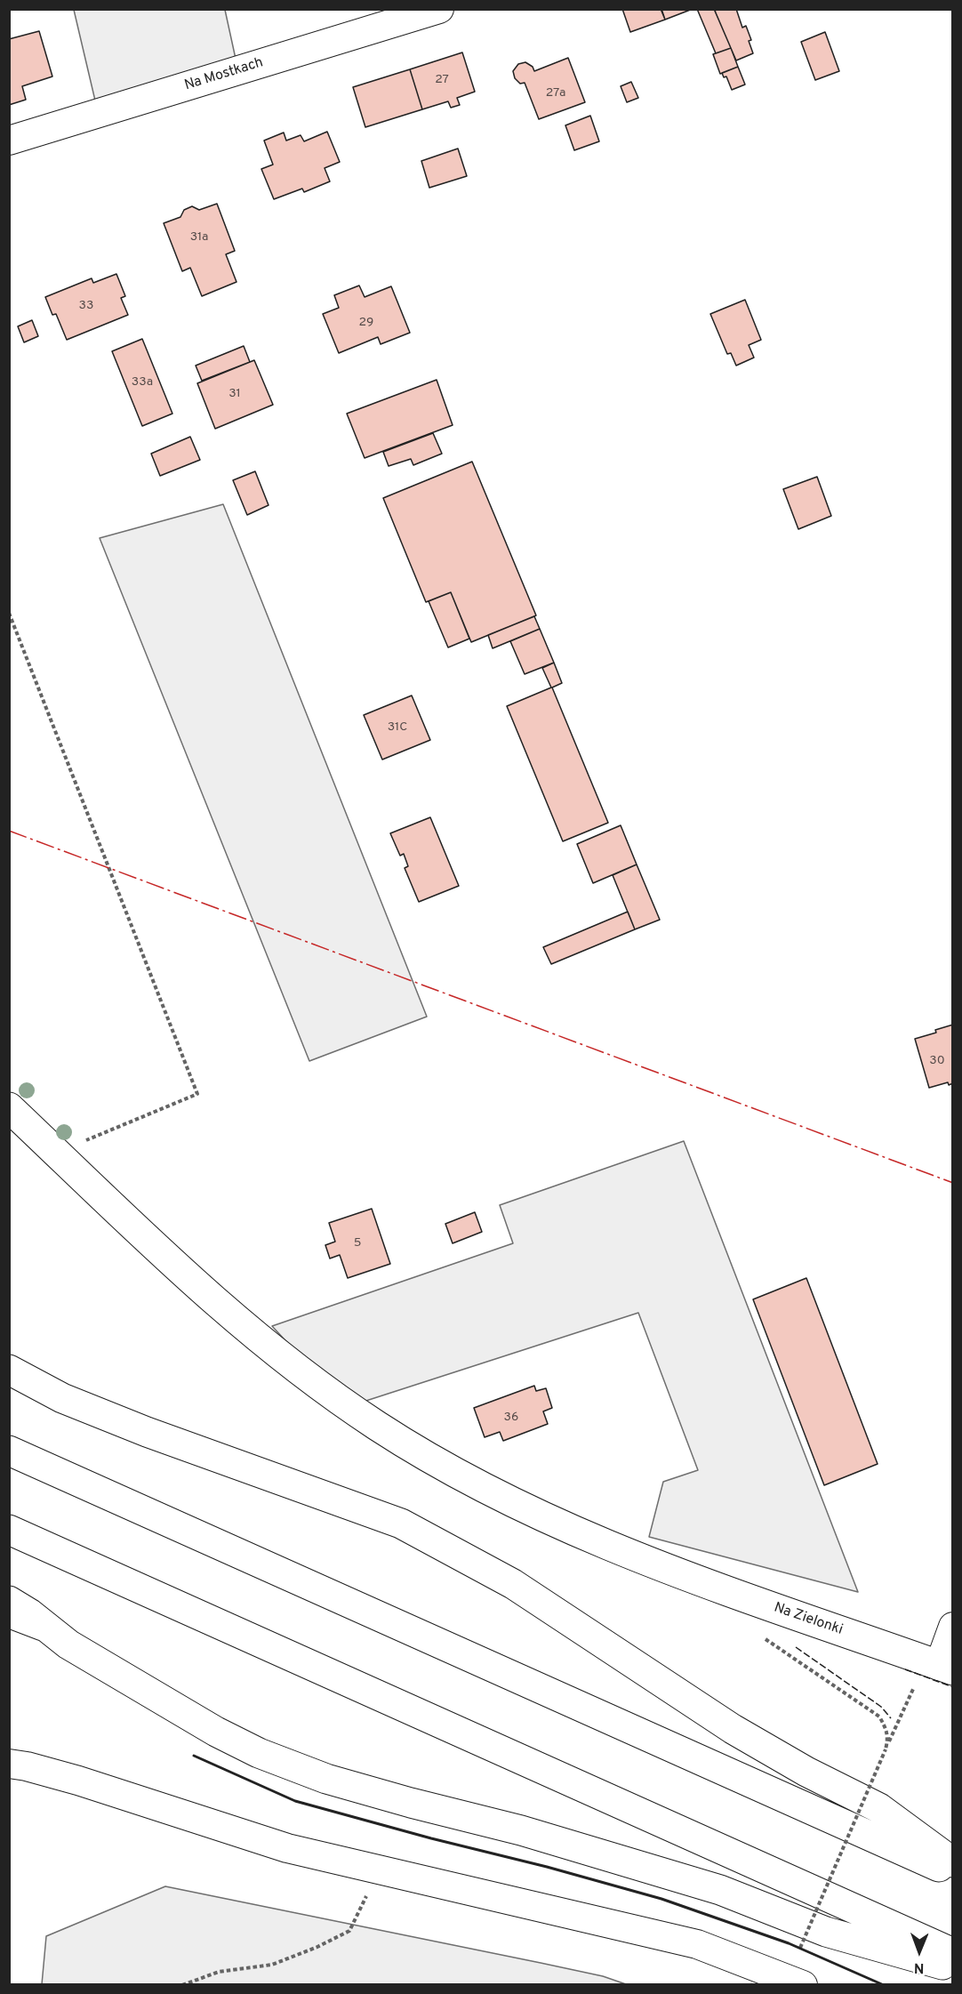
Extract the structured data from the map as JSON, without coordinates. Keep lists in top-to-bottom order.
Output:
{
  "streets": {
    "main road": ["Na Zielonki"],
    "street": ["Na Mostkach"]
  },
  "house_numbers": [
    "27",
    "27a",
    "31a",
    "33",
    "29",
    "33a",
    "31",
    "31C",
    "30",
    "5",
    "36"
  ],
  "north": "bottom"
}
